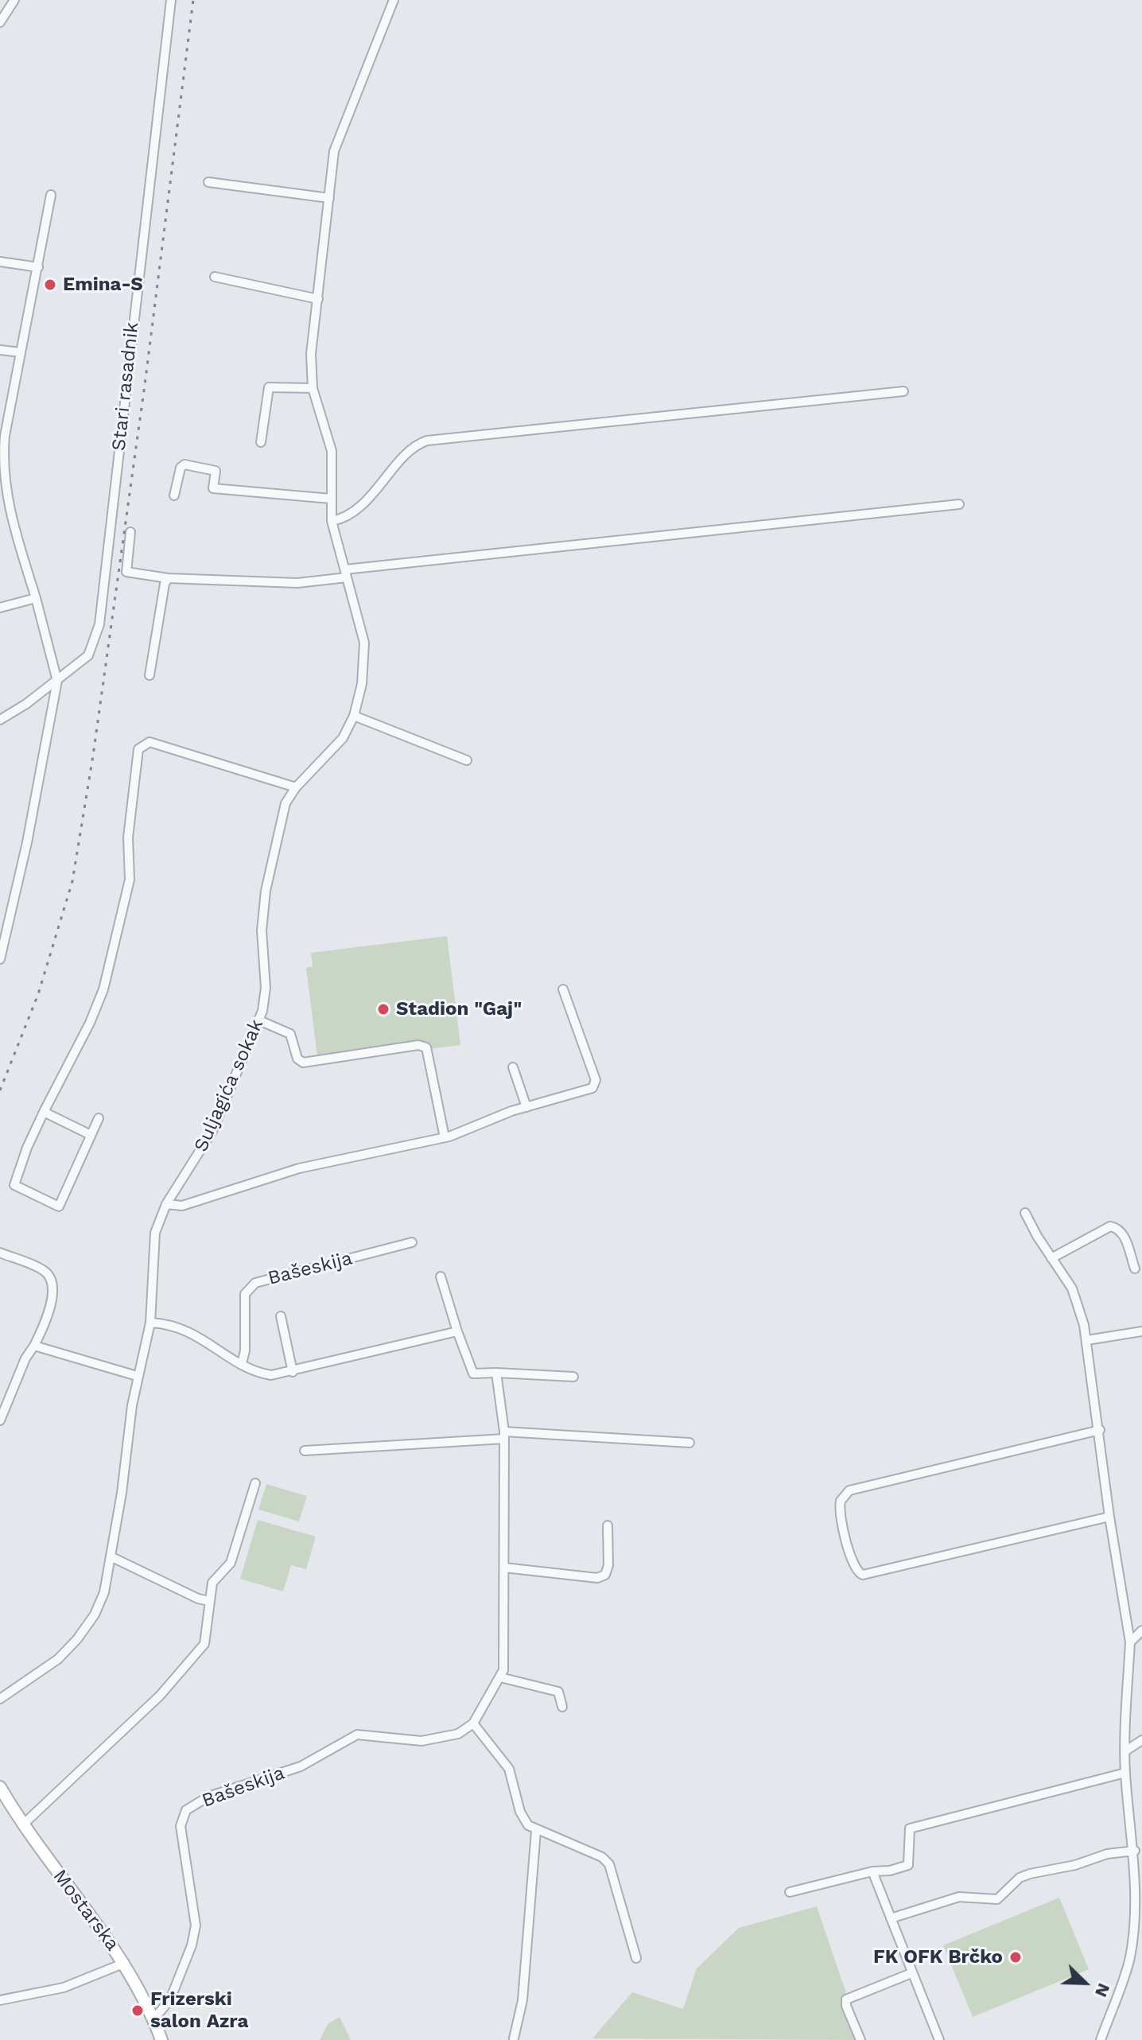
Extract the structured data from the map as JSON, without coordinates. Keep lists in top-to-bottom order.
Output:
{
  "streets": {
    "main road": ["Mostarska"],
    "street": ["Stari rasadnik", "Suljagića sokak", "Bašeskija"]
  },
  "crossings": [
    ["Bašeskija", "Mostarska"]
  ],
  "places": [
    "Emina-S",
    "Stadion \"Gaj\"",
    "FK OFK Brčko",
    "Frizerski salon Azra"
  ],
  "north": "bottom right"
}
